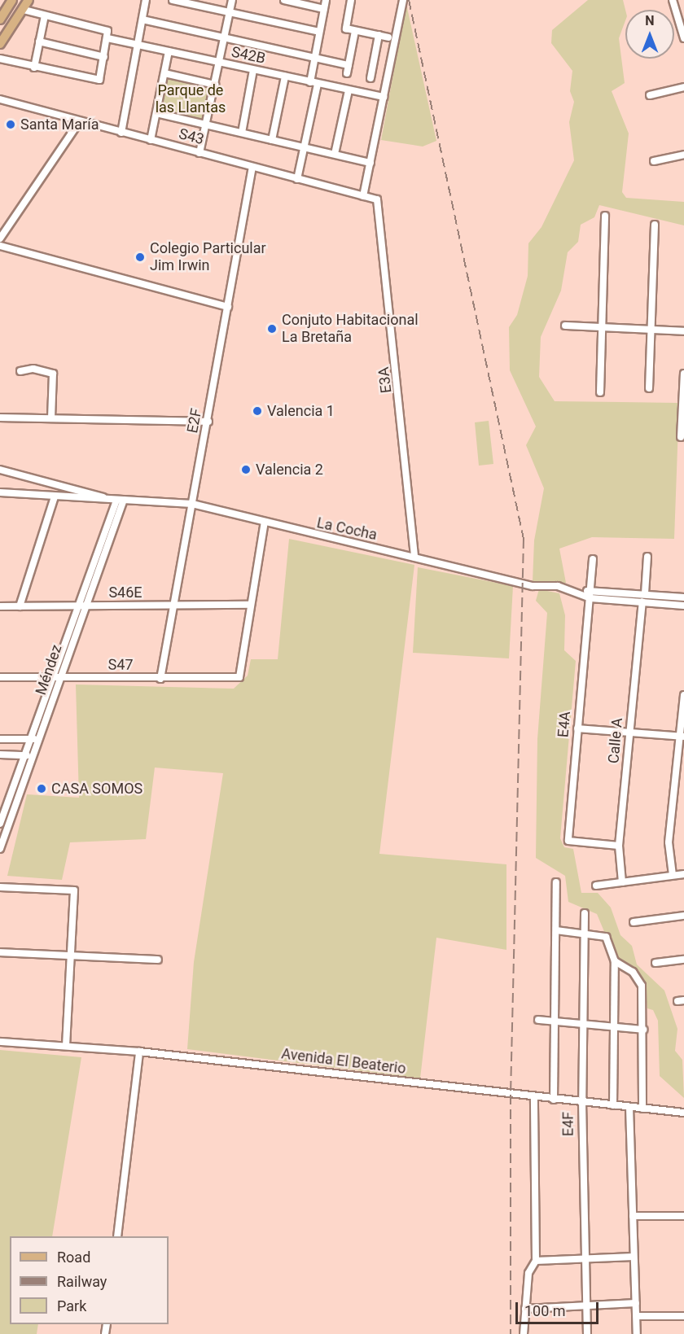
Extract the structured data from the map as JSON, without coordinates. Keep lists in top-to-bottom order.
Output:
{
  "streets": {
    "street": [
      "S42B",
      "S43",
      "E3A",
      "E2F",
      "La Cocha",
      "S46E",
      "S47",
      "Méndez",
      "E4A",
      "Calle A",
      "Avenida El Beaterio",
      "E4F"
    ]
  },
  "crossings": [
    ["S43", "E3A"],
    ["S43", "E2F"],
    ["E3A", "La Cocha"],
    ["E2F", "La Cocha"],
    ["E2F", "S46E"],
    ["E2F", "S47"],
    ["La Cocha", "Méndez"],
    ["La Cocha", "E4A"],
    ["La Cocha", "Calle A"],
    ["S46E", "S47"],
    ["S46E", "Méndez"],
    ["S47", "Méndez"],
    ["E4A", "Calle A"],
    ["Avenida El Beaterio", "E4F"]
  ],
  "parks": ["Parque de las Llantas"],
  "places": [
    "Santa María",
    "Colegio Particular Jim Irwin",
    "Conjuto Habitacional La Bretaña",
    "Valencia 1",
    "Valencia 2",
    "CASA SOMOS"
  ],
  "legend": ["Road", "Railway", "Park"],
  "scale_bar": "100 m",
  "north": "top"
}
